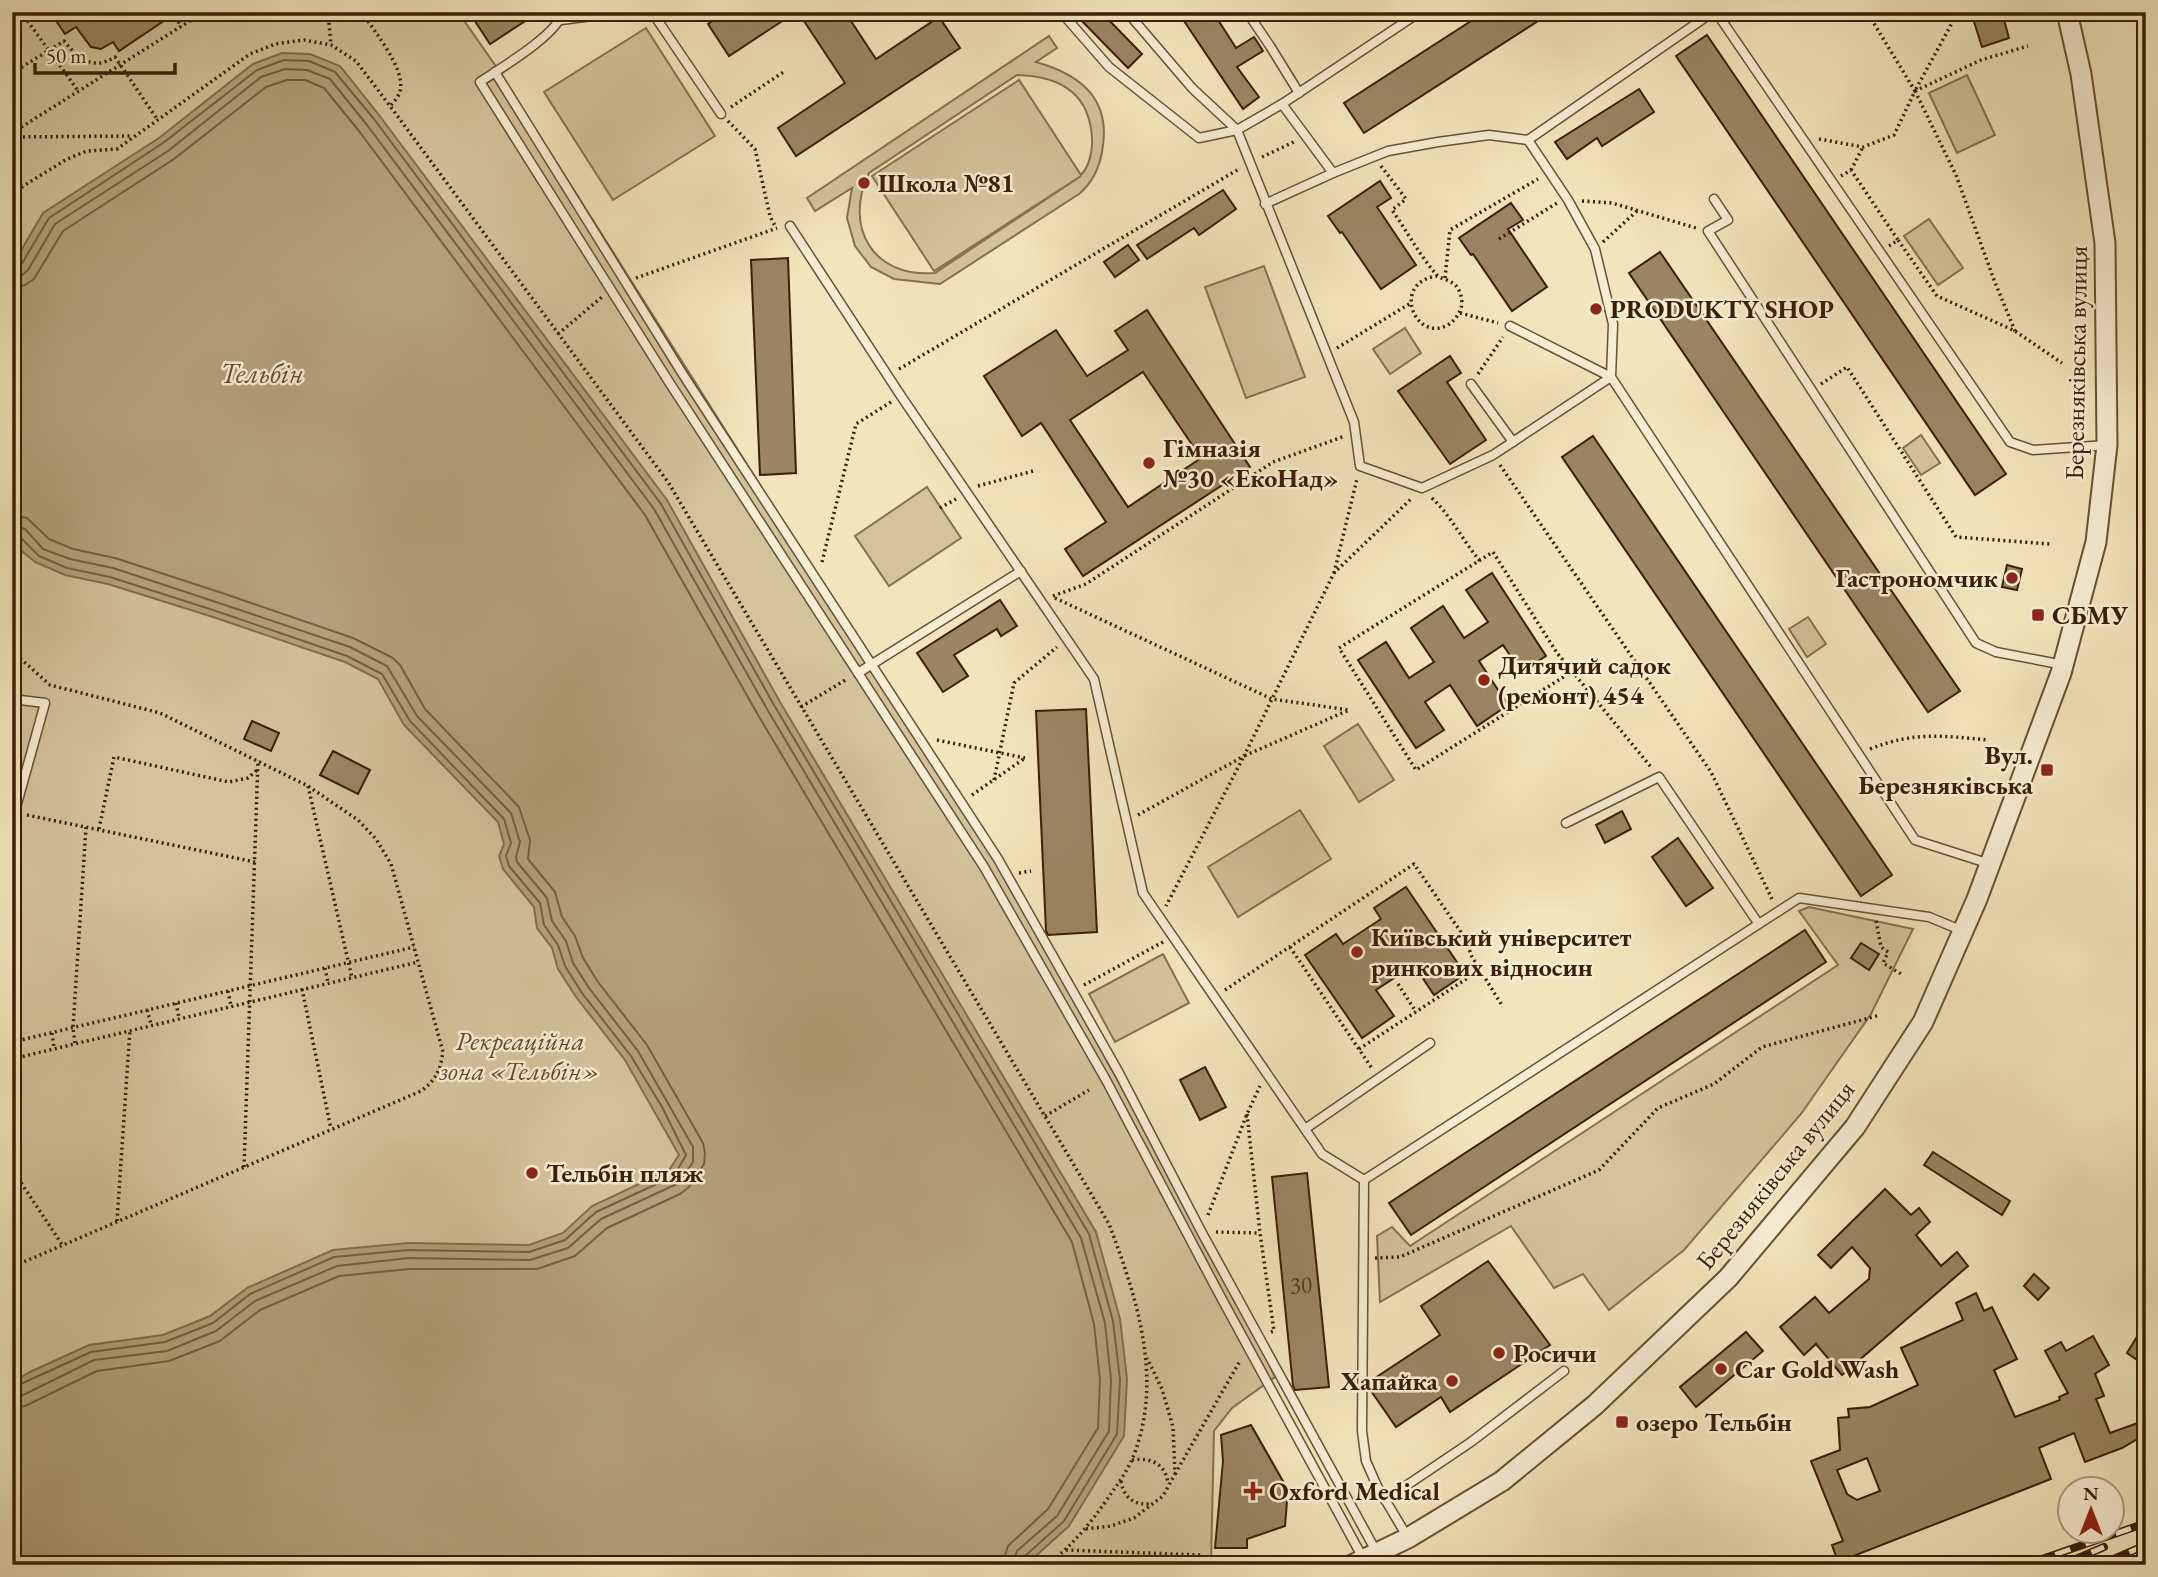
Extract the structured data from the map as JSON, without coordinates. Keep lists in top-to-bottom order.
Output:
{
  "streets": {
    "street": ["Березняківська вулиця"]
  },
  "water": ["Тельбін"],
  "parks": ["Рекреаційна зона «Тельбін»"],
  "places": {
    "other": [
      "Школа №81",
      "PRODUKTY SHOP",
      "Гімназія №30 «ЕкоНад»",
      "Гастрономчик",
      "Дитячий садок (ремонт) 454",
      "Київський університет ринкових відносин",
      "Тельбін пляж",
      "Росичи",
      "Car Gold Wash",
      "Хапайка"
    ],
    "transit": ["СБМУ", "Вул. Березняківська", "озеро Тельбін"],
    "health": ["Oxford Medical"]
  },
  "house_numbers": ["30"],
  "scale_bar": "50 m",
  "north": "top"
}
